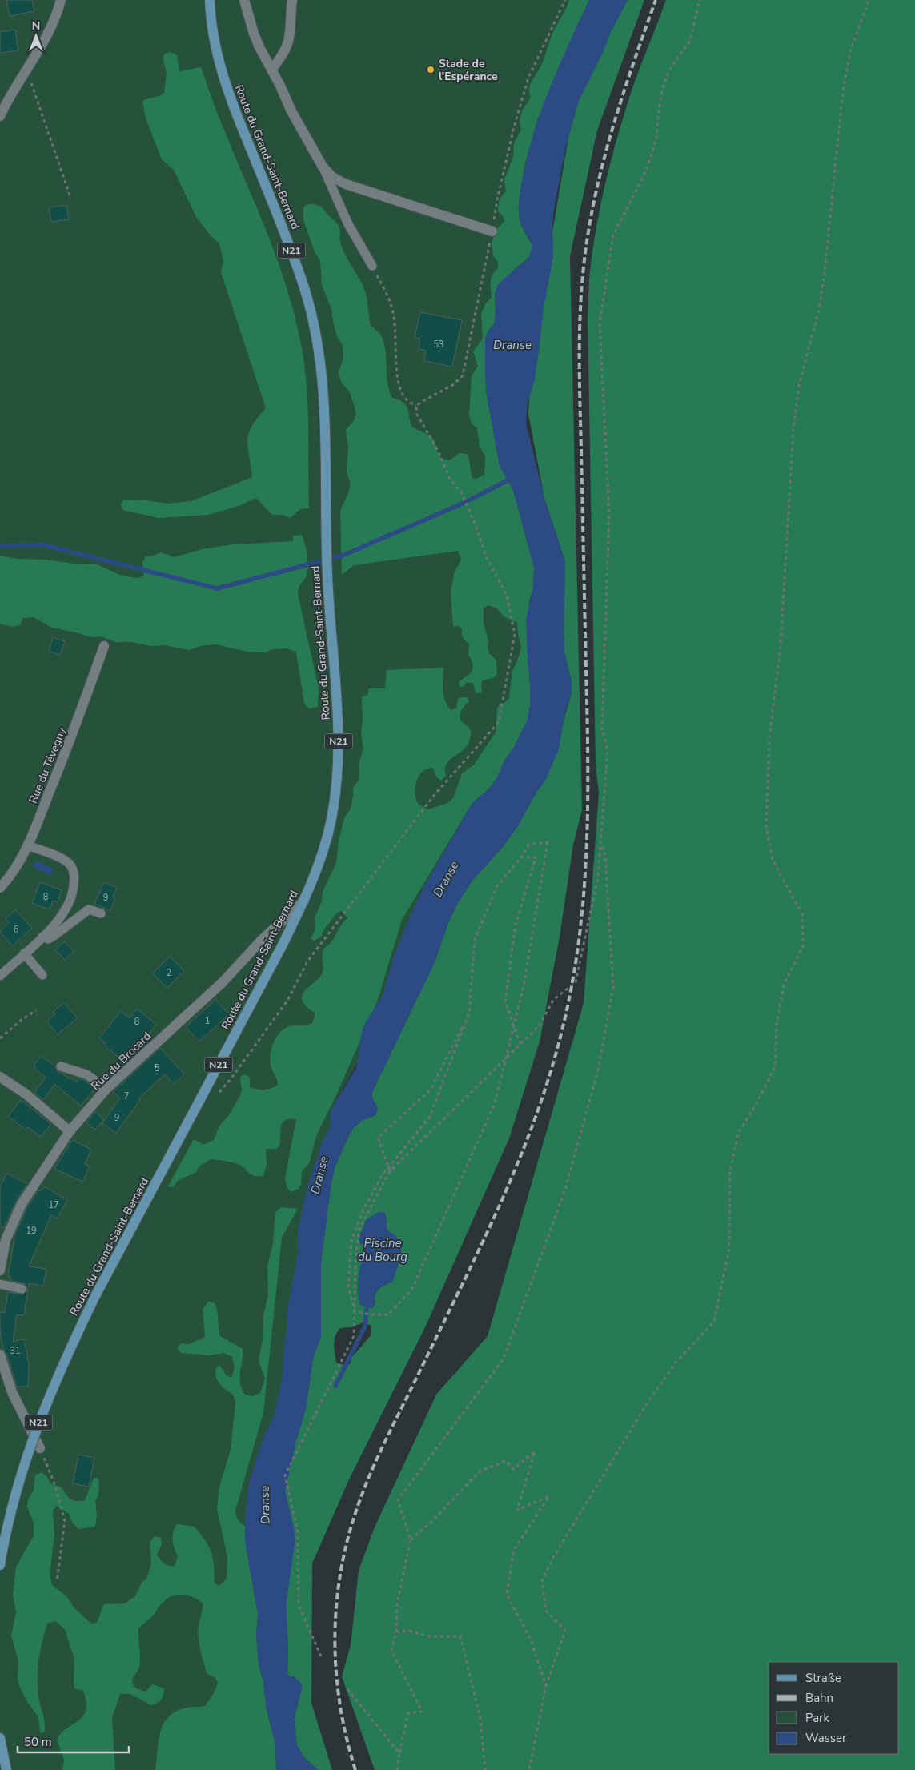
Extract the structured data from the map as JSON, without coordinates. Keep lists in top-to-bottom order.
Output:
{
  "streets": {
    "main road": ["Route du Grand-Saint-Bernard", "N21"],
    "street": ["Rue du Tévegny", "Rue du Brocard"]
  },
  "crossings": [
    ["Route du Grand-Saint-Bernard", "Rue du Brocard"]
  ],
  "water": ["Dranse", "Piscine du Bourg"],
  "places": ["Stade de l'Espérance"],
  "house_numbers": [
    "53",
    "8",
    "9",
    "6",
    "2",
    "1",
    "8",
    "5",
    "7",
    "9",
    "17",
    "19",
    "31"
  ],
  "legend": [
    "Straße",
    "Bahn",
    "Park",
    "Wasser"
  ],
  "scale_bar": "50 m",
  "north": "top"
}
